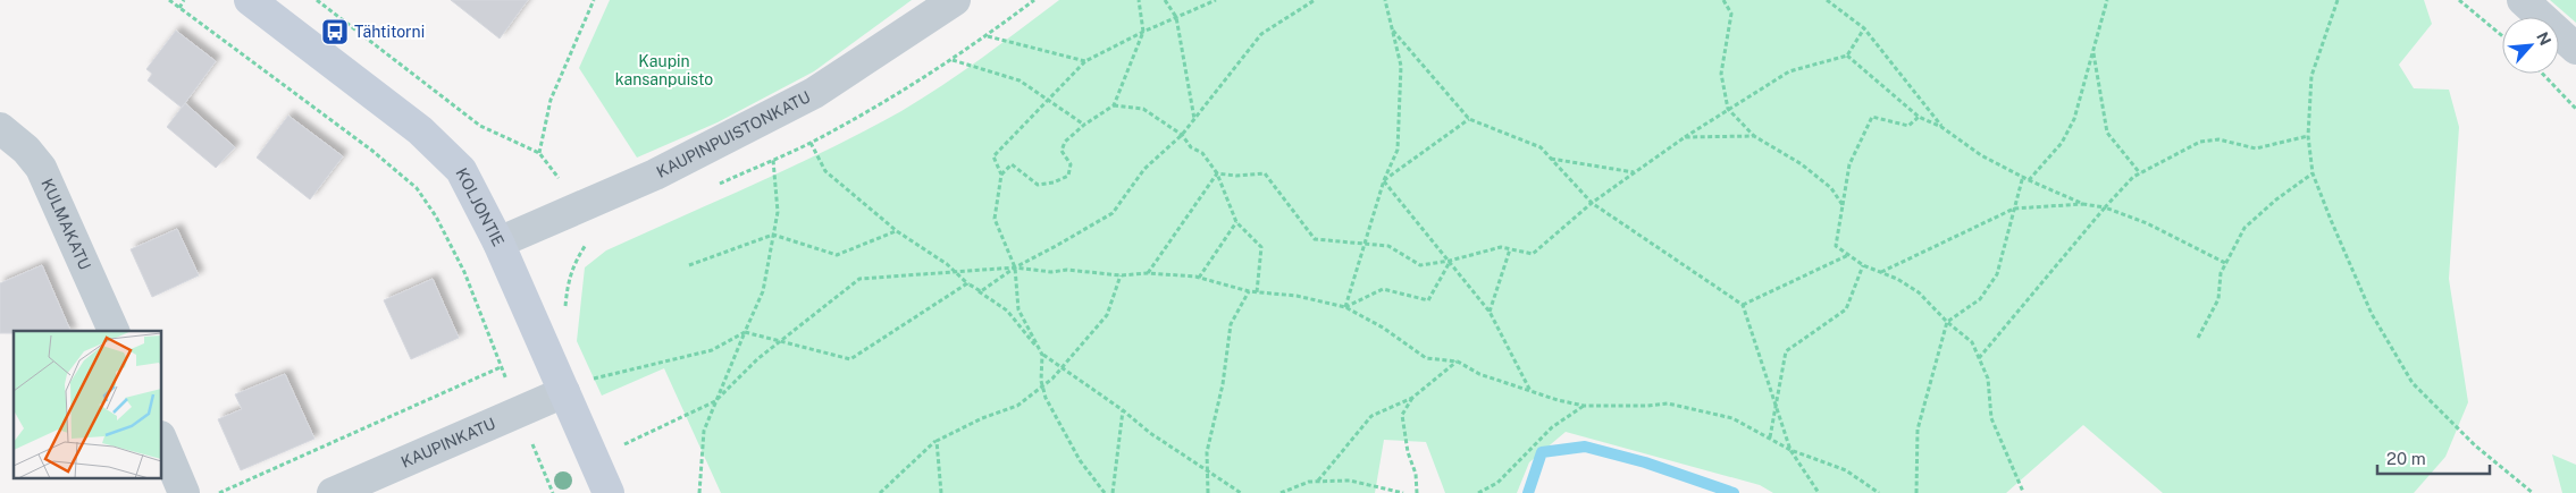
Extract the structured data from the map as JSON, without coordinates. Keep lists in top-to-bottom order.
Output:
{
  "streets": {
    "street": [
      "KAUPINPUISTONKATU",
      "KOLJONTIE",
      "KULMAKATU",
      "KAUPINKATU"
    ]
  },
  "crossings": [
    ["KAUPINPUISTONKATU", "KOLJONTIE"],
    ["KOLJONTIE", "KAUPINKATU"]
  ],
  "parks": ["Kaupin kansanpuisto"],
  "places": {
    "bus stop": ["Tähtitorni"]
  },
  "scale_bar": "20 m",
  "north": "top right"
}
